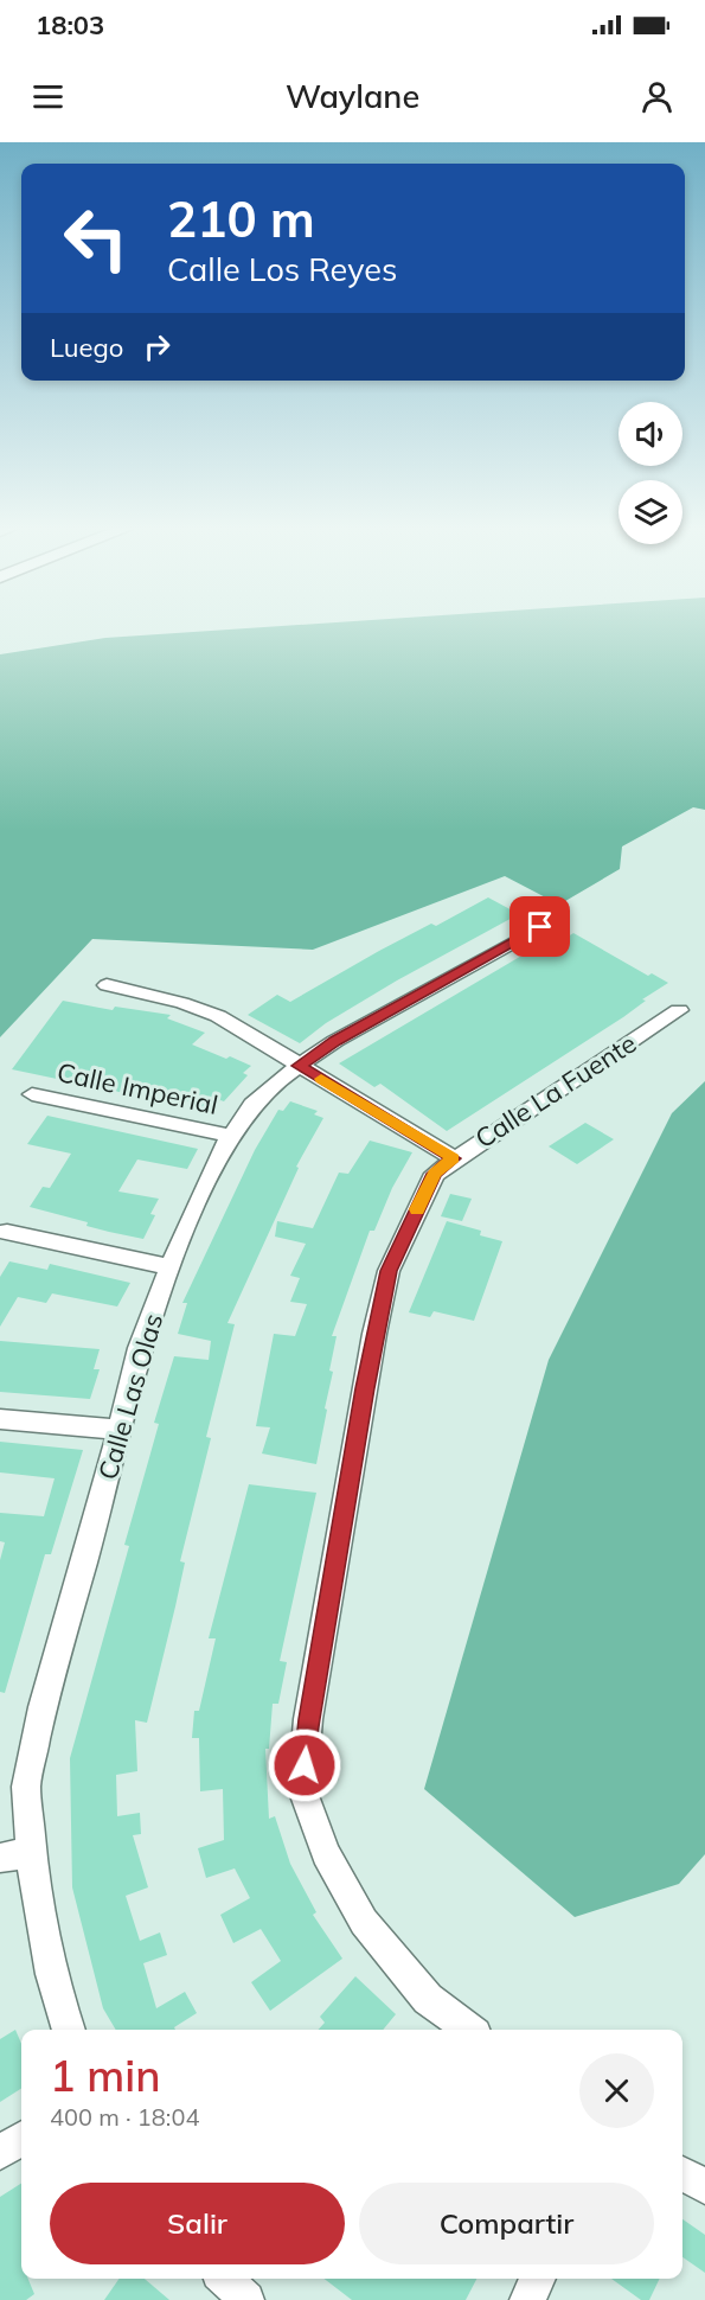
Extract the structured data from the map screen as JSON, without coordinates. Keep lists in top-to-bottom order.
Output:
{
  "streets": {
    "street": ["Calle Imperial", "Calle La Fuente", "Calle Las Olas"]
  },
  "crossings": [
    ["Calle Imperial", "Calle Las Olas"]
  ],
  "page": {
    "status": "18:03",
    "header": "Waylane",
    "turn": ["210 m", "Calle Los Reyes"],
    "then": "Luego",
    "heading": ["1 min", "400 m · 18:04"],
    "buttons": ["Salir", "Compartir"]
  }
}
